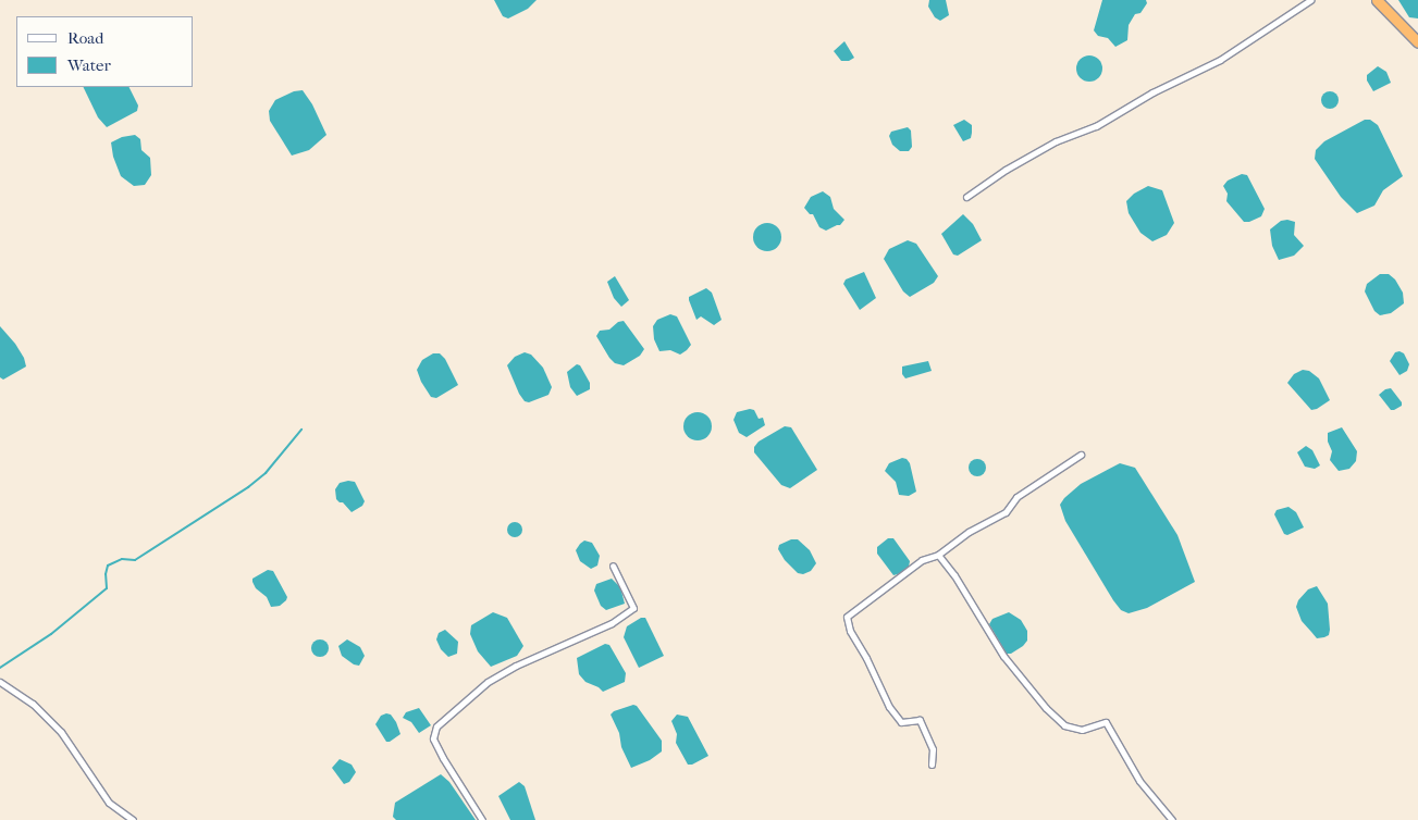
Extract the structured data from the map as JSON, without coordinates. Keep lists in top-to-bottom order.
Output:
{
  "legend": ["Road", "Water"]
}
